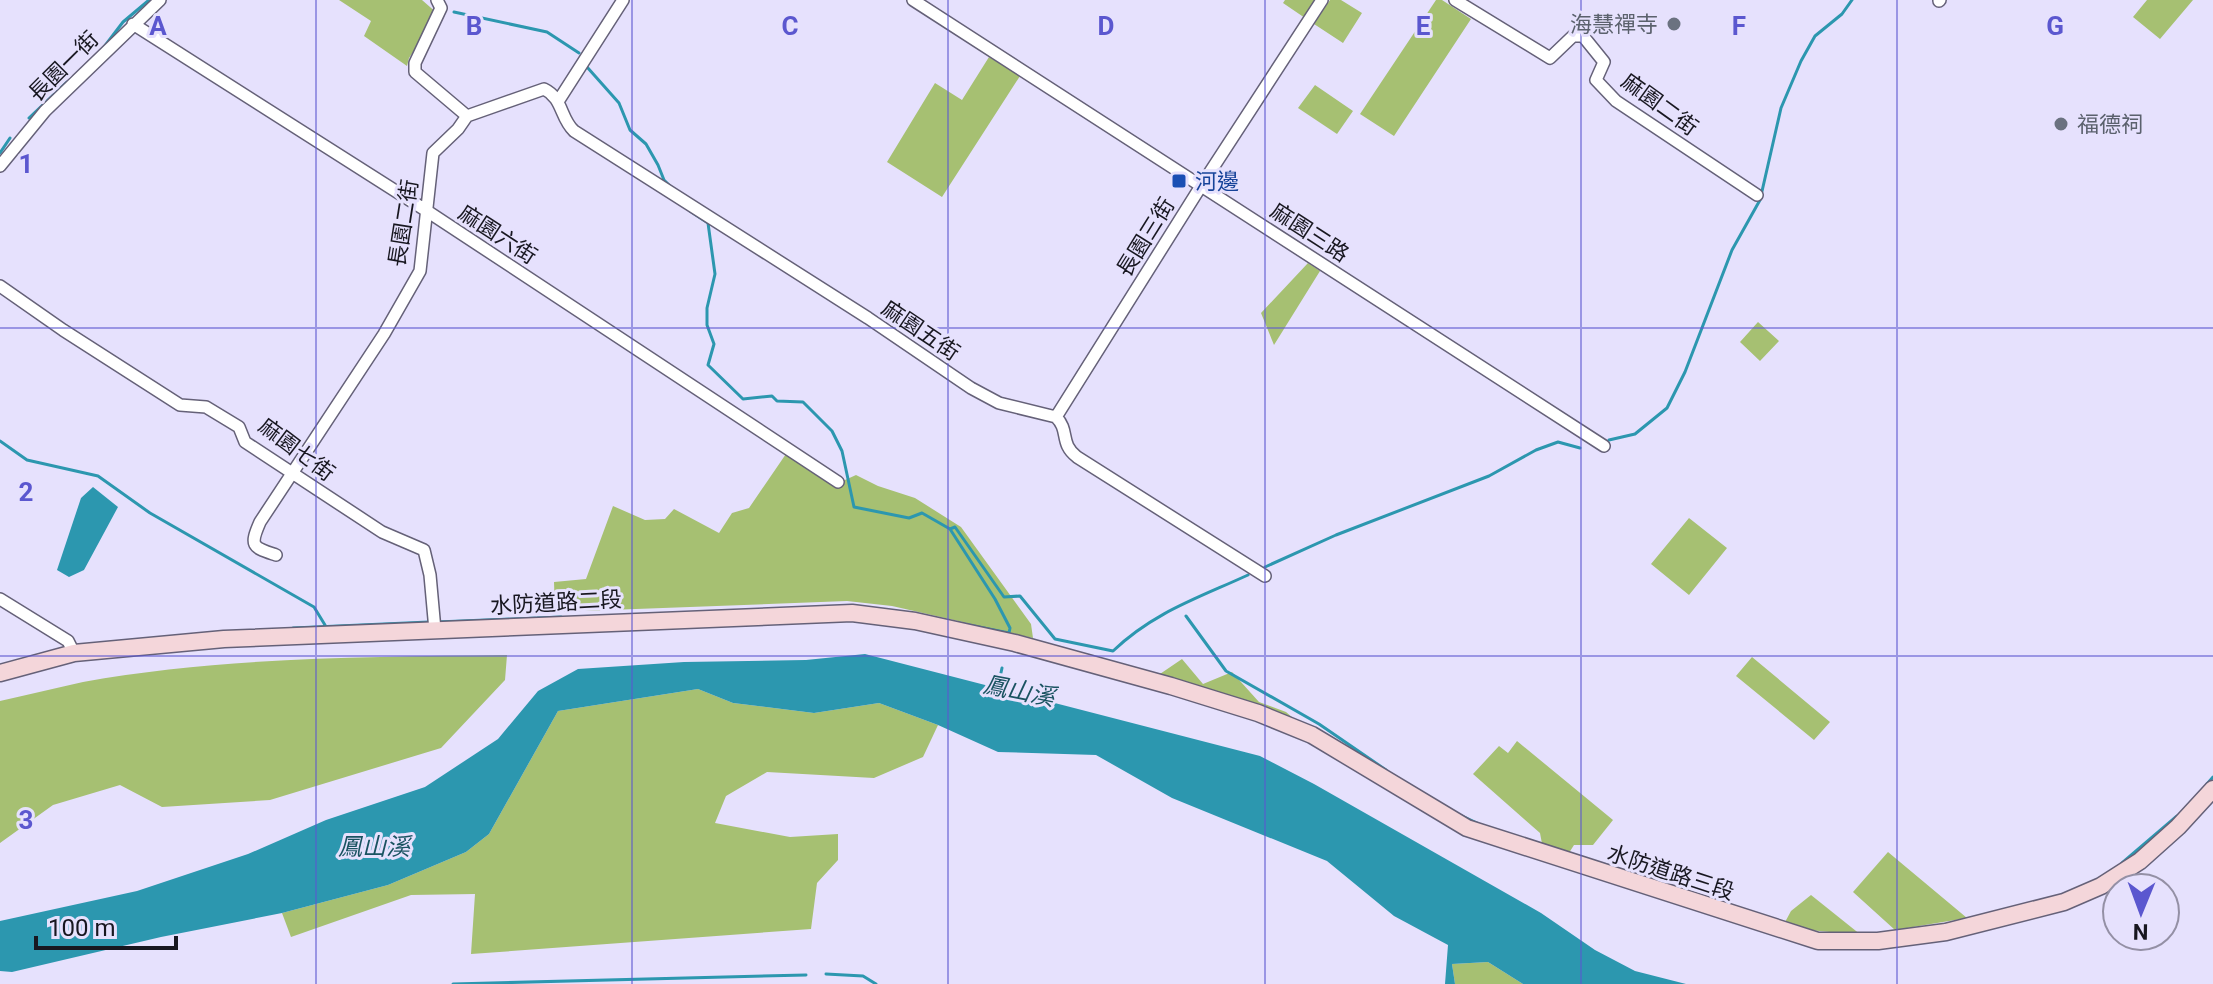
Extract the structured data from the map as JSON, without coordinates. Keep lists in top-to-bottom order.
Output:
{
  "streets": {
    "street": [
      "長園一街",
      "麻園二街",
      "長園二街",
      "麻園三路",
      "麻園六街",
      "長園三街",
      "麻園五街",
      "麻園七街",
      "水防道路二段",
      "水防道路三段"
    ]
  },
  "crossings": [
    ["長園一街", "麻園六街"],
    ["長園二街", "麻園六街"],
    ["長園二街", "麻園五街"],
    ["長園二街", "麻園七街"],
    ["麻園三路", "長園三街"],
    ["長園三街", "麻園五街"],
    ["麻園七街", "水防道路二段"],
    ["水防道路二段", "水防道路三段"]
  ],
  "water": ["鳳山溪"],
  "places": {
    "other": ["海慧禪寺", "福德祠"],
    "transit": ["河邊"]
  },
  "scale_bar": "100 m",
  "north": "bottom",
  "grid": {
    "columns": [
      "A",
      "B",
      "C",
      "D",
      "E",
      "F",
      "G"
    ],
    "rows": ["1", "2", "3"]
  }
}
